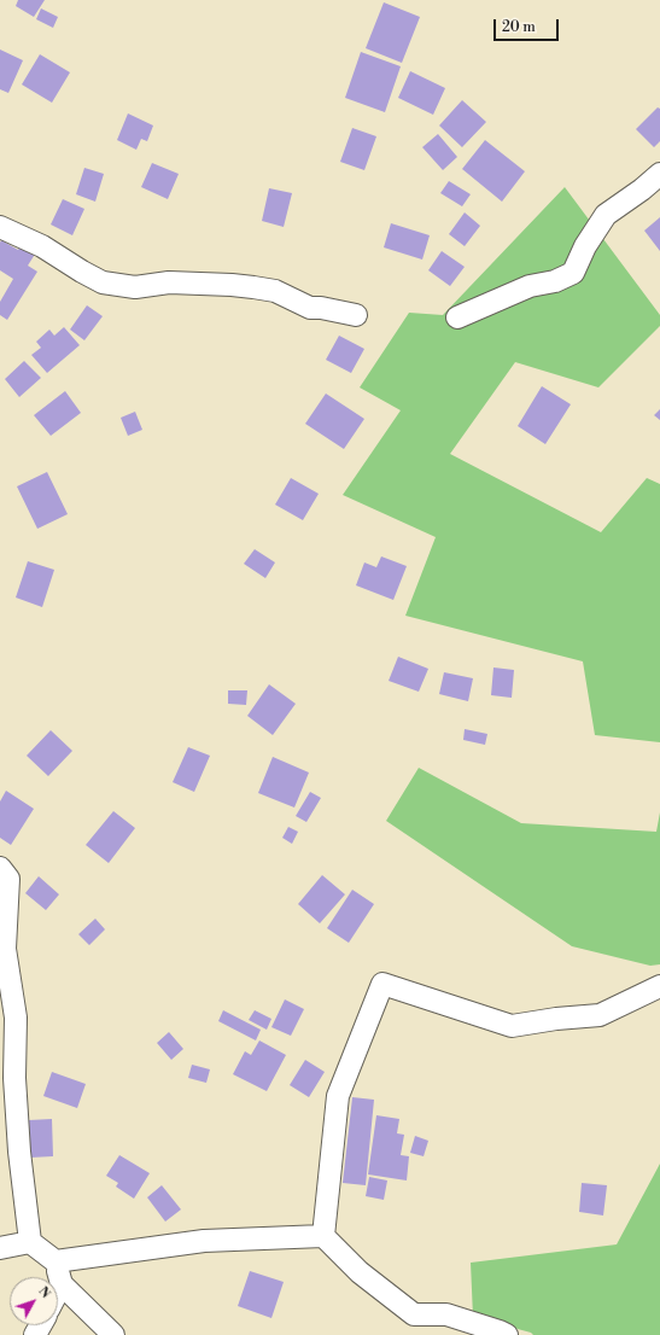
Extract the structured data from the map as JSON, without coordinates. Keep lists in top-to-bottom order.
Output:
{
  "scale_bar": "20 m",
  "north": "top right"
}
